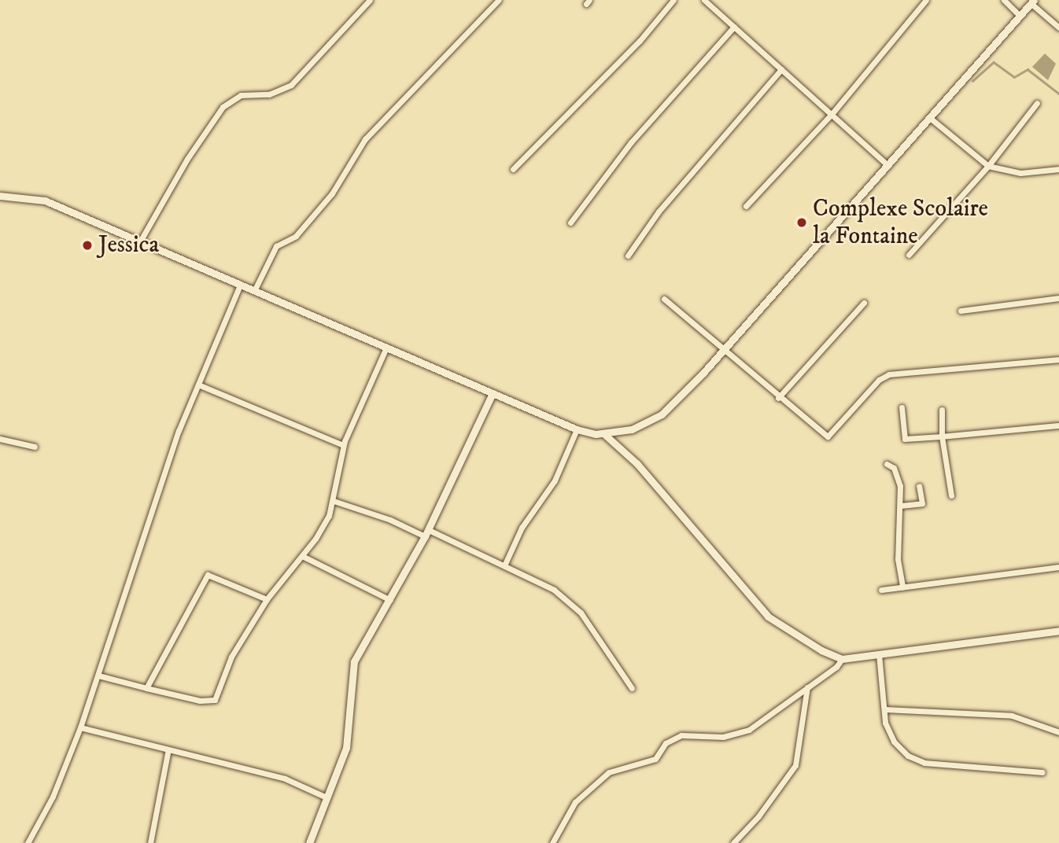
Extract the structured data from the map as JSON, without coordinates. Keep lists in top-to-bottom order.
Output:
{
  "places": ["Complexe Scolaire la Fontaine", "Jessica"]
}
